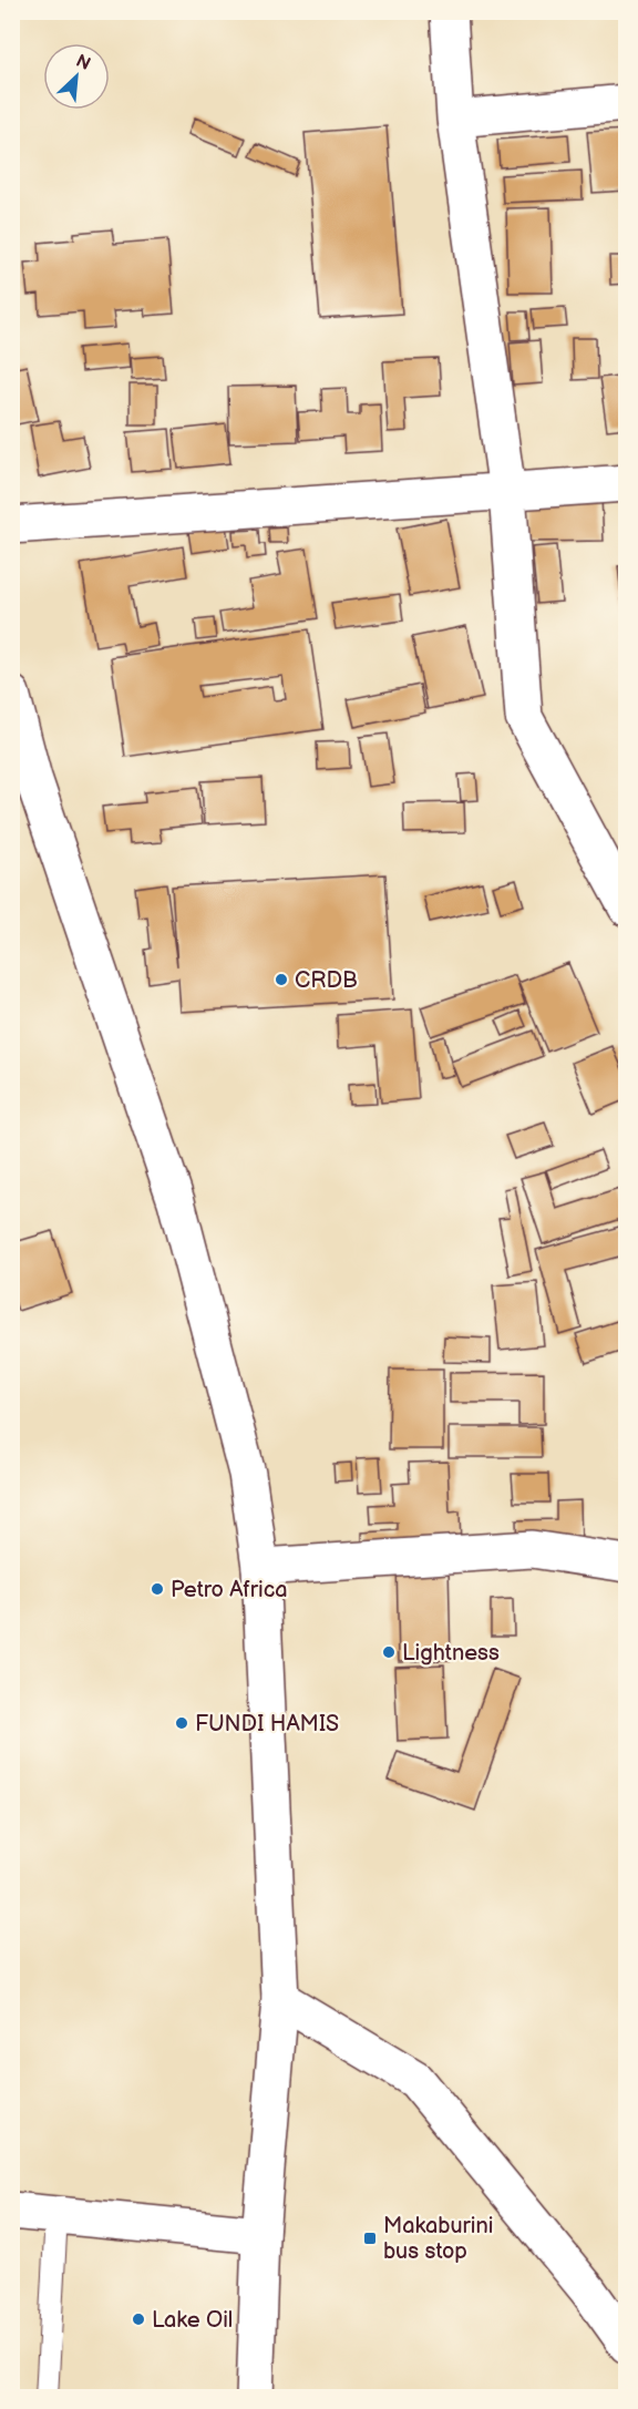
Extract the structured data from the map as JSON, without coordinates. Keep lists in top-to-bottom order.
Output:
{
  "places": {
    "other": [
      "CRDB",
      "Petro Africa",
      "Lightness",
      "FUNDI HAMIS",
      "Lake Oil"
    ],
    "transit": ["Makaburini bus stop"]
  },
  "north": "top right"
}
